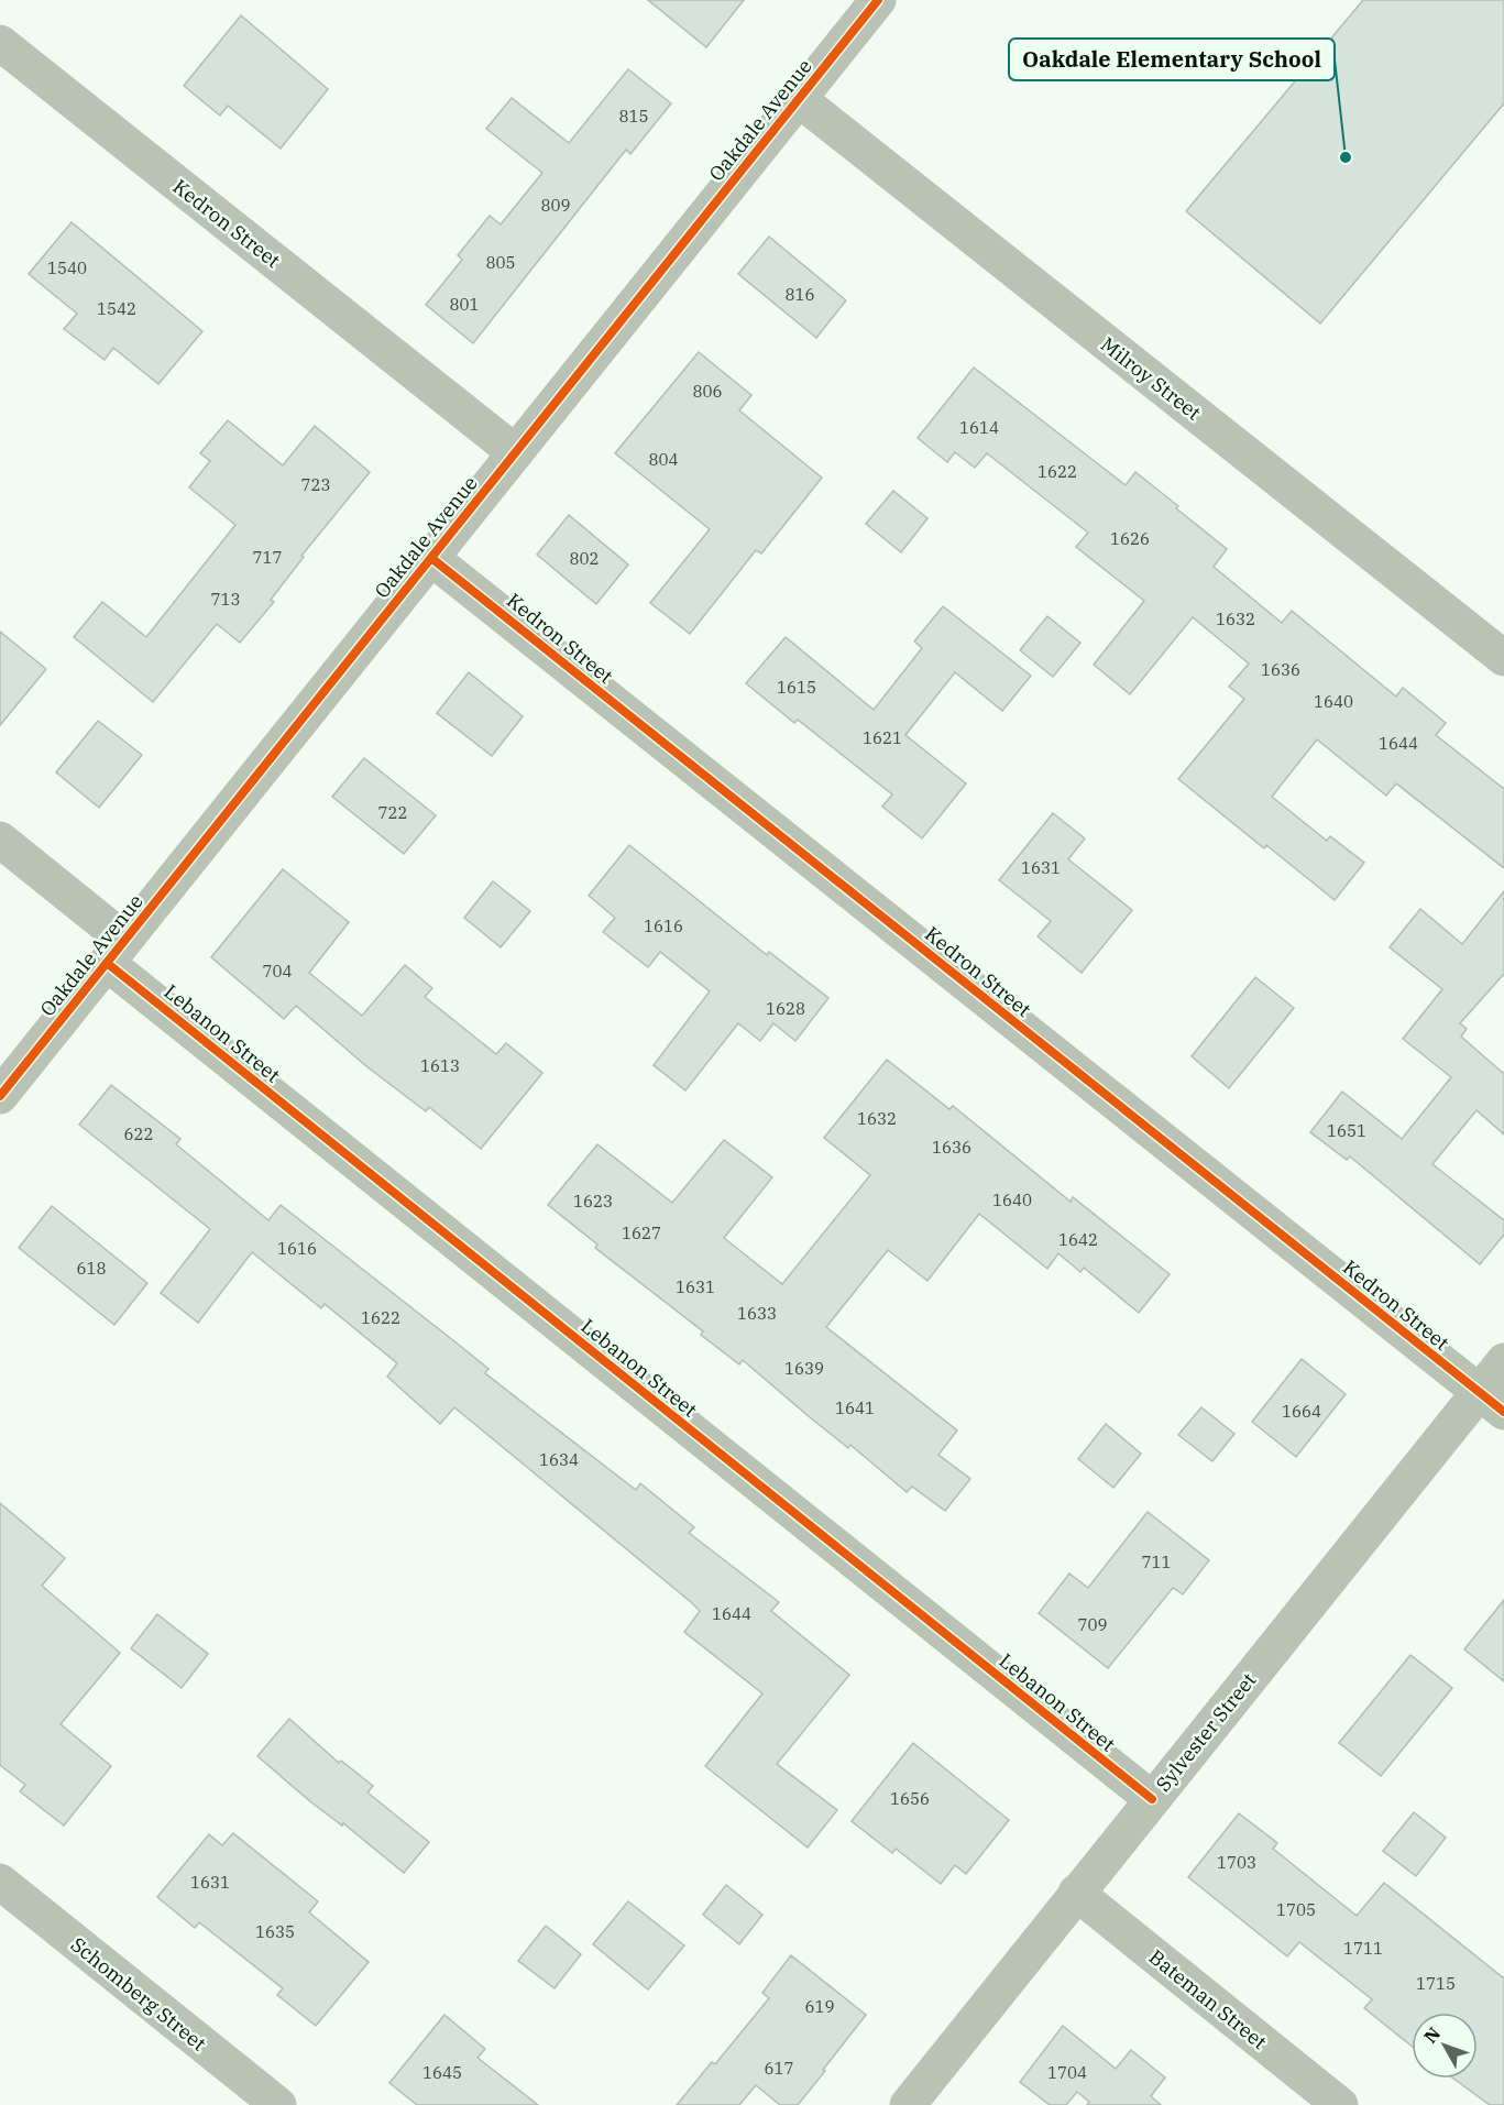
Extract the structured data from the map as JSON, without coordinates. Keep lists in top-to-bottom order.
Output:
{
  "streets": {
    "street": [
      "Oakdale Avenue",
      "Kedron Street",
      "Milroy Street",
      "Lebanon Street",
      "Sylvester Street",
      "Schomberg Street",
      "Bateman Street"
    ]
  },
  "crossings": [
    ["Oakdale Avenue", "Kedron Street"],
    ["Oakdale Avenue", "Milroy Street"],
    ["Oakdale Avenue", "Lebanon Street"],
    ["Kedron Street", "Sylvester Street"],
    ["Lebanon Street", "Sylvester Street"],
    ["Sylvester Street", "Bateman Street"]
  ],
  "places": ["Oakdale Elementary School"],
  "house_numbers": [
    "815",
    "809",
    "805",
    "1540",
    "816",
    "801",
    "1542",
    "806",
    "1614",
    "804",
    "1622",
    "723",
    "1626",
    "717",
    "802",
    "713",
    "1632",
    "1636",
    "1615",
    "1640",
    "1621",
    "1644",
    "722",
    "1631",
    "1616",
    "704",
    "1628",
    "1613",
    "1632",
    "1651",
    "622",
    "1636",
    "1640",
    "1623",
    "1627",
    "1642",
    "1616",
    "618",
    "1631",
    "1633",
    "1622",
    "1639",
    "1641",
    "1664",
    "1634",
    "711",
    "1644",
    "709",
    "1656",
    "1703",
    "1631",
    "1705",
    "1635",
    "1711",
    "1715",
    "619",
    "617",
    "1645",
    "1704"
  ],
  "north": "top left"
}
